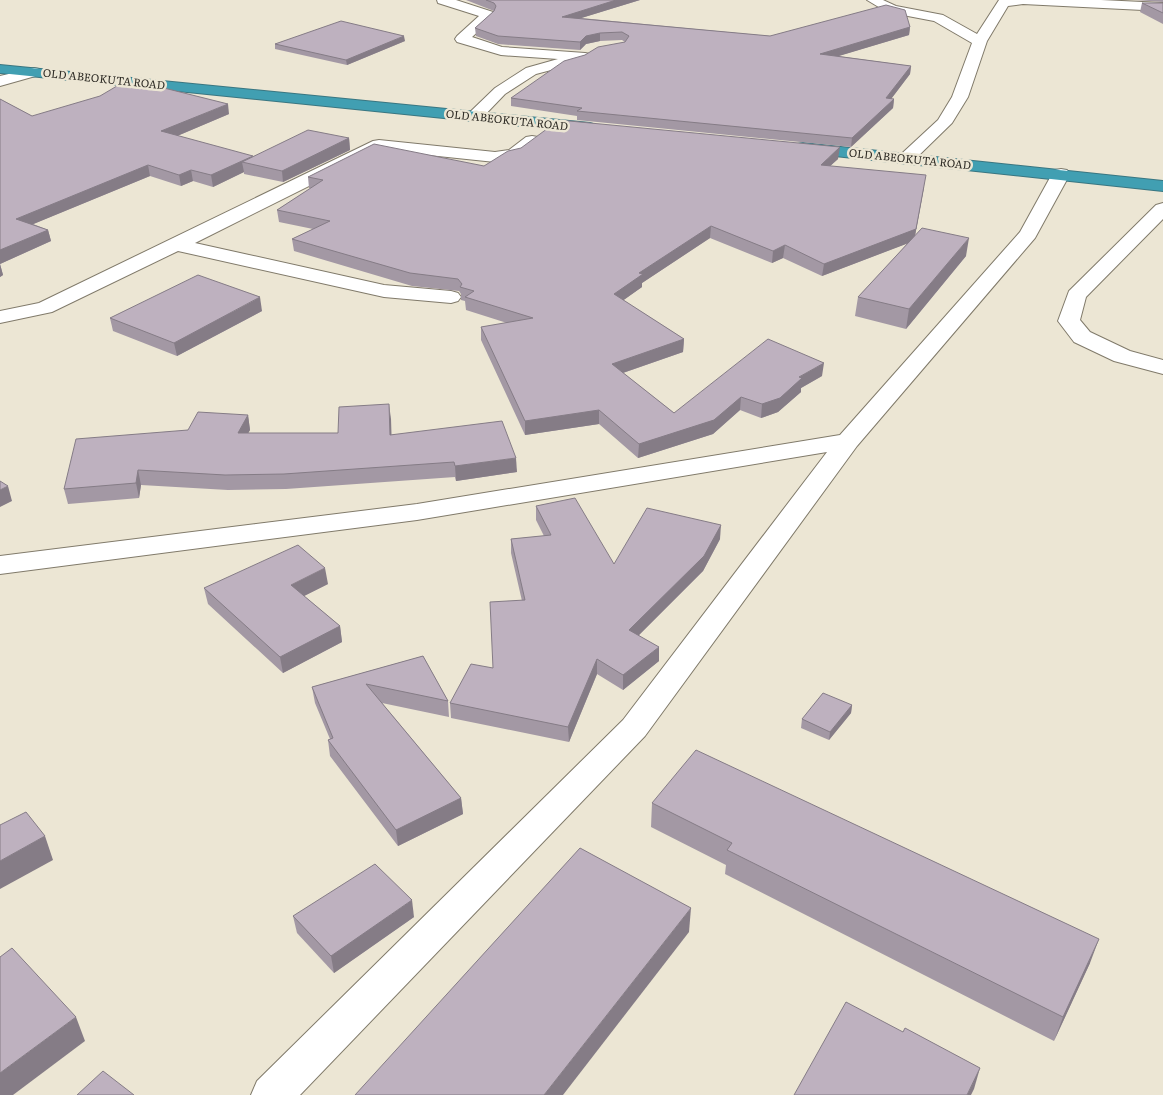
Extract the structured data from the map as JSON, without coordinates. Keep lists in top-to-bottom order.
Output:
{
  "streets": {
    "highway": ["OLD ABEOKUTA ROAD"]
  }
}
